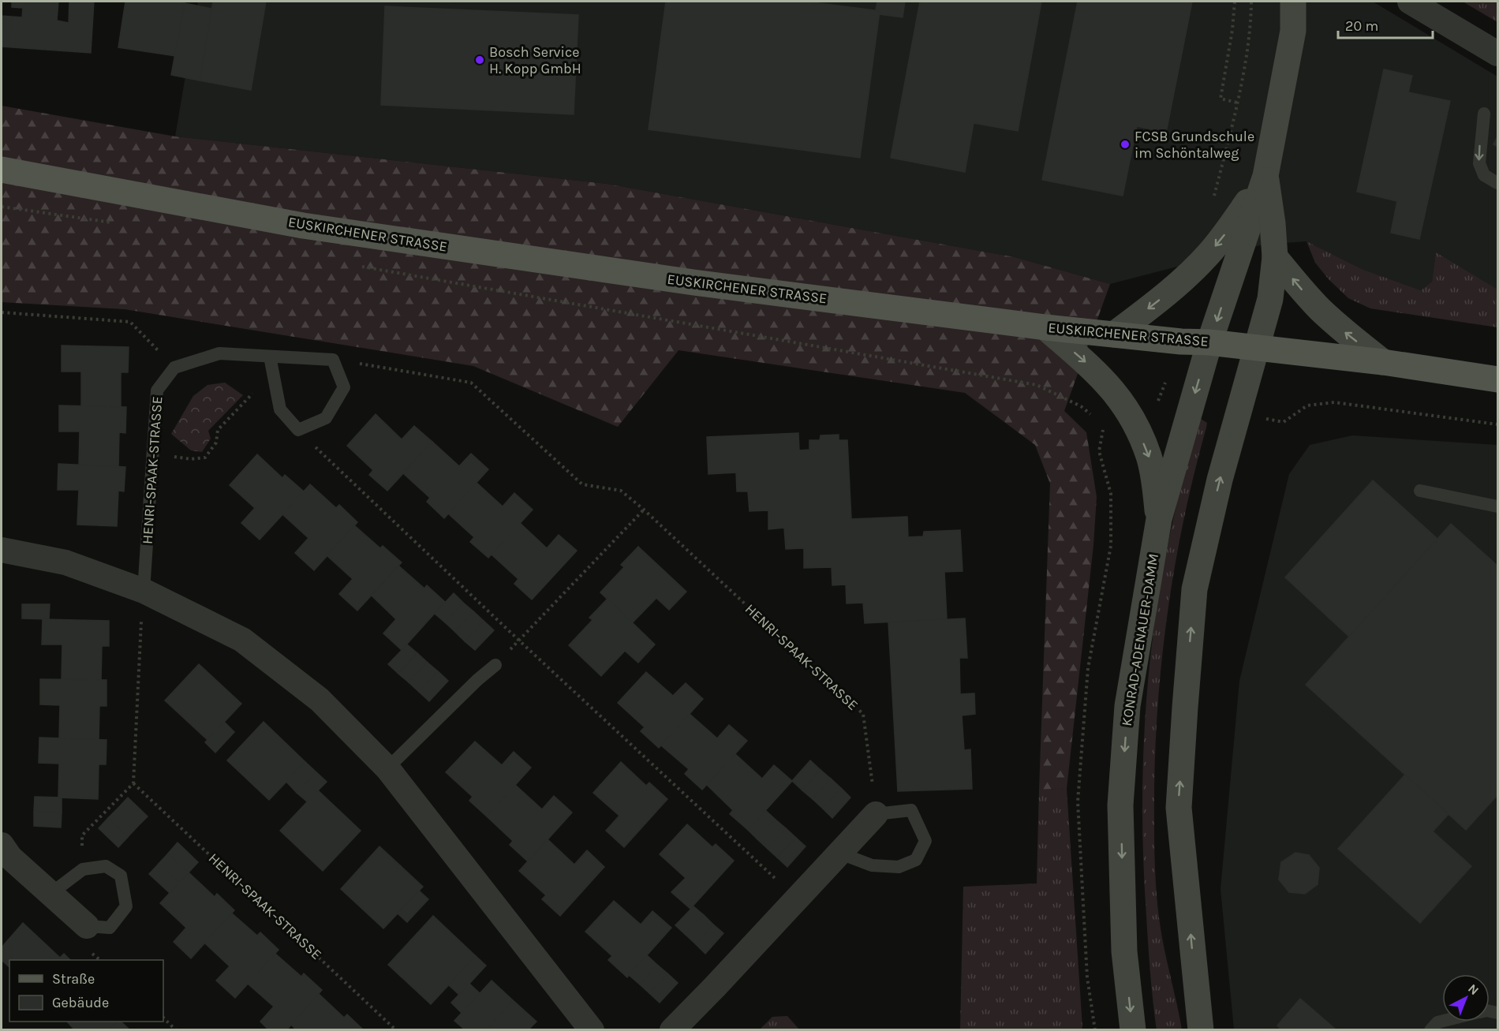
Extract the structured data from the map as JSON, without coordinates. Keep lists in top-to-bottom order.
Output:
{
  "streets": {
    "main road": ["EUSKIRCHENER STRASSE", "KONRAD-ADENAUER-DAMM"],
    "lane": ["HENRI-SPAAK-STRASSE"]
  },
  "crossings": [
    ["EUSKIRCHENER STRASSE", "KONRAD-ADENAUER-DAMM"]
  ],
  "places": ["Bosch Service H. Kopp GmbH", "FCSB Grundschule im Schöntalweg"],
  "legend": ["Straße", "Gebäude"],
  "scale_bar": "20 m",
  "north": "top right"
}
